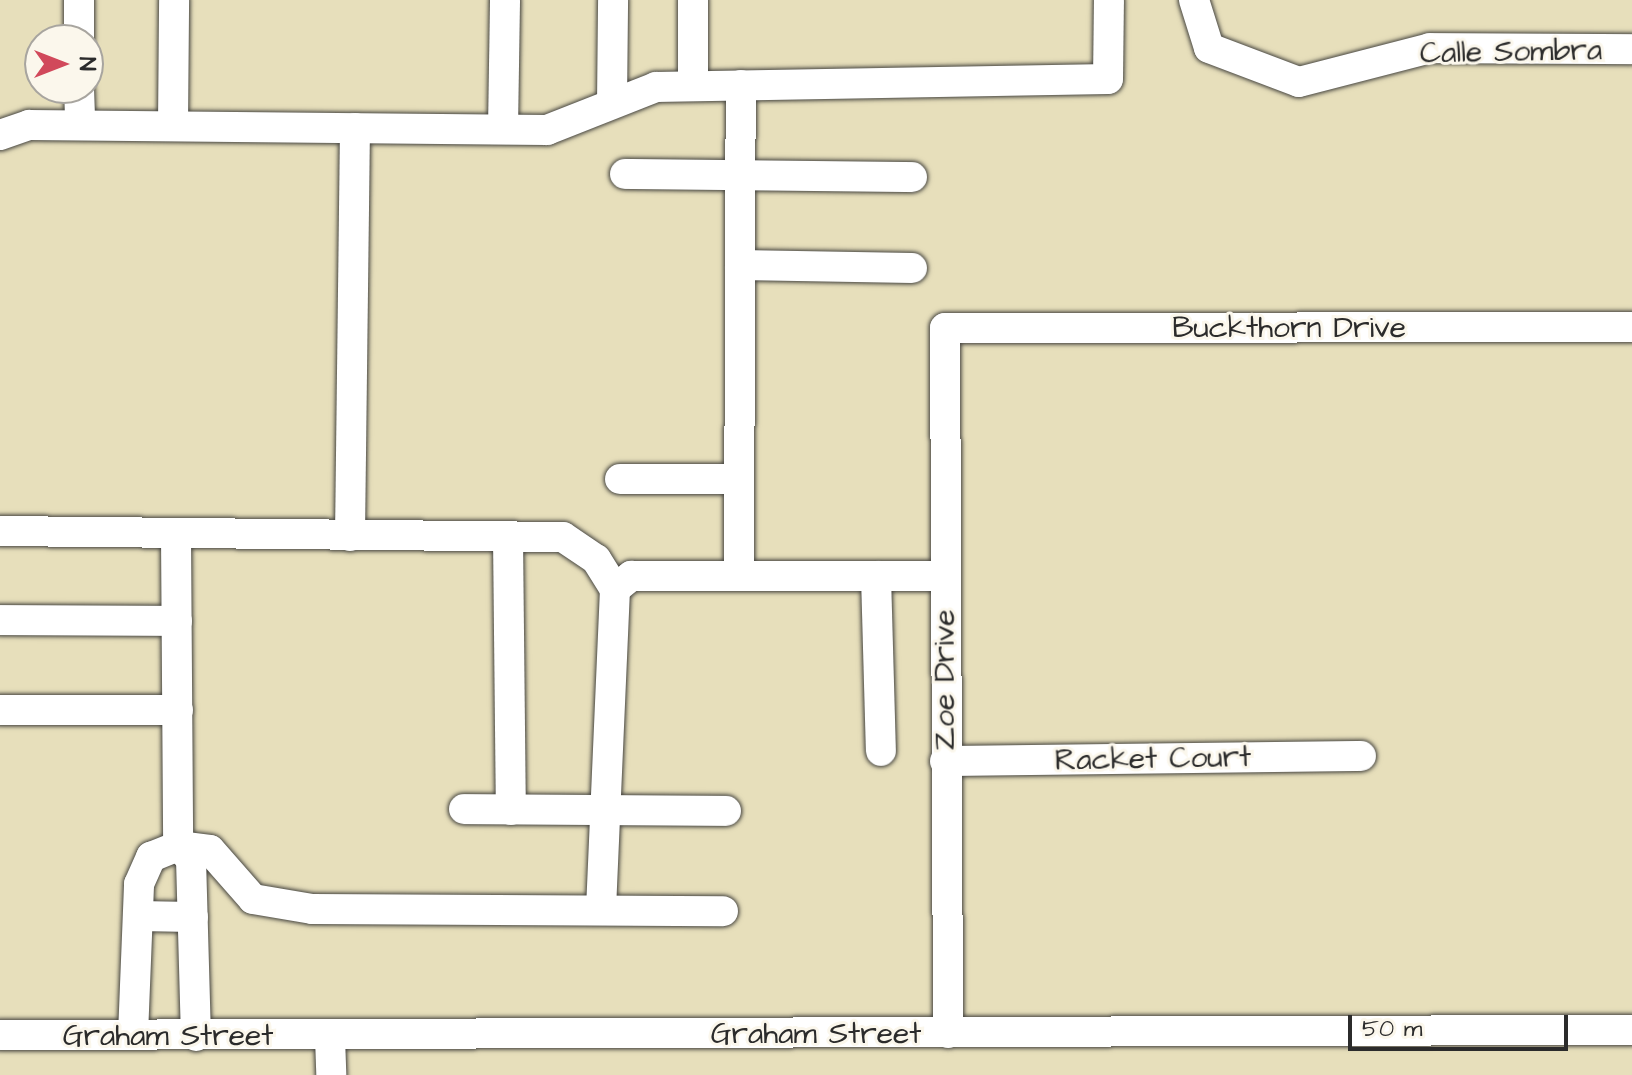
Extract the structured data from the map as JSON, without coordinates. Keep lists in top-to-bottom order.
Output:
{
  "streets": {
    "street": [
      "Calle Sombra",
      "Buckthorn Drive",
      "Zoe Drive",
      "Racket Court",
      "Graham Street"
    ]
  },
  "crossings": [
    ["Buckthorn Drive", "Zoe Drive"],
    ["Zoe Drive", "Racket Court"],
    ["Zoe Drive", "Graham Street"]
  ],
  "scale_bar": "50 m",
  "north": "right"
}
